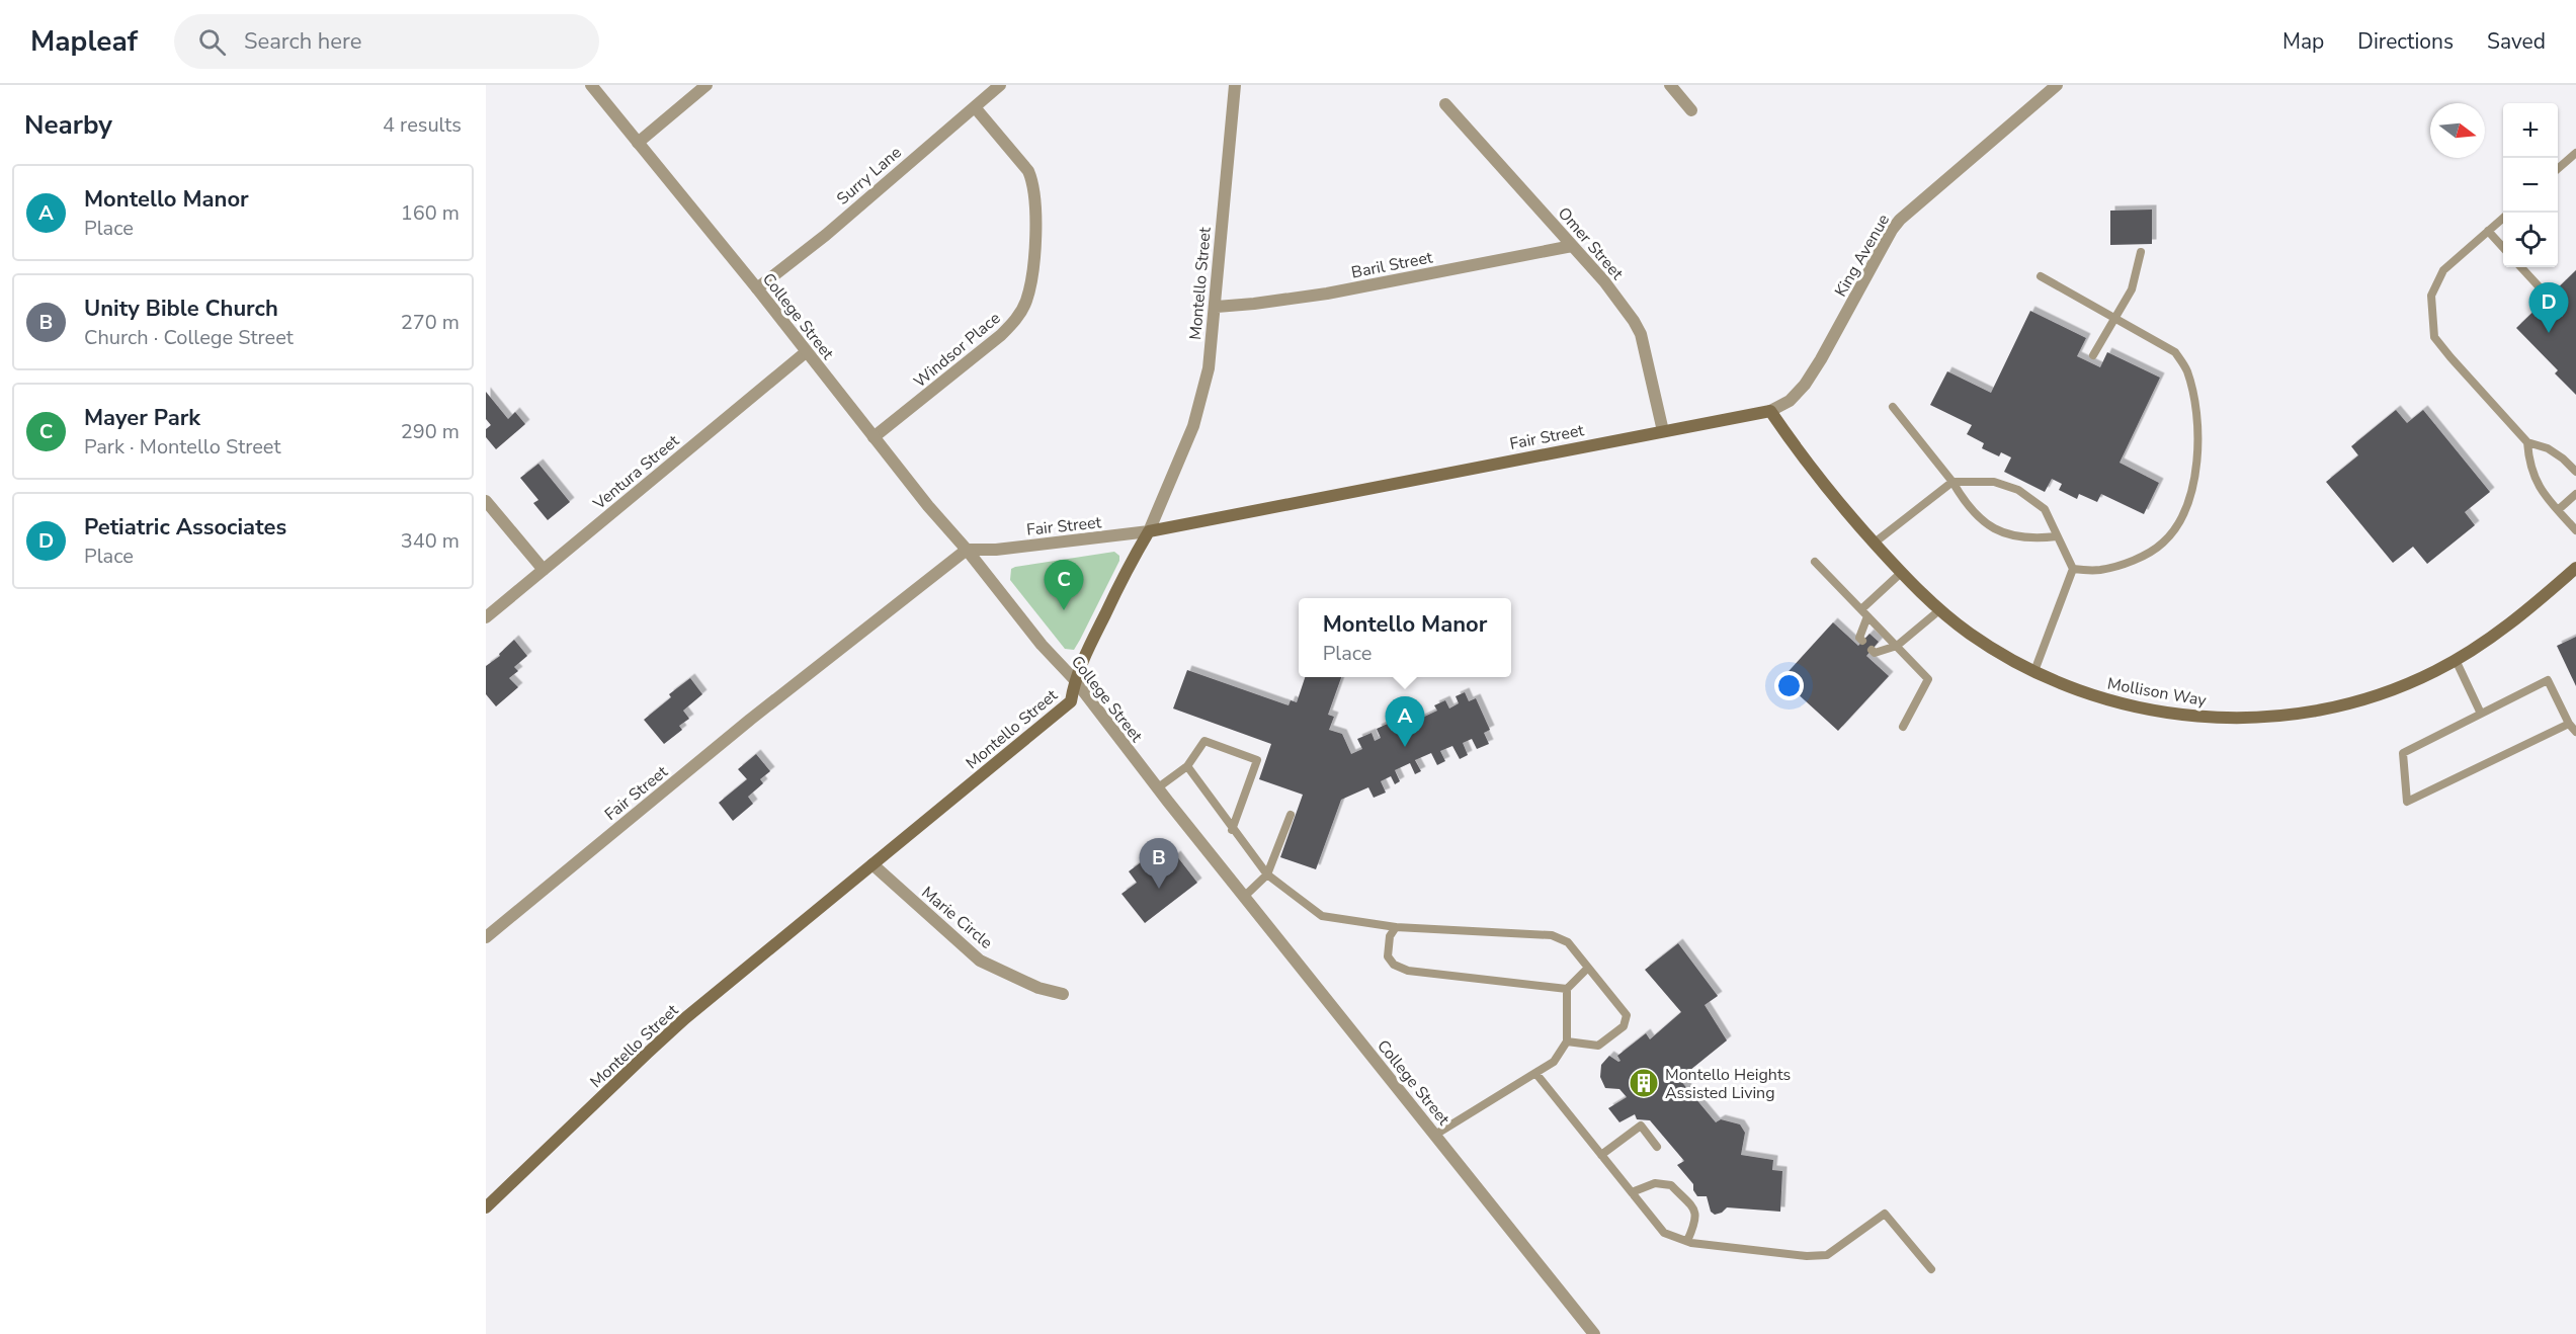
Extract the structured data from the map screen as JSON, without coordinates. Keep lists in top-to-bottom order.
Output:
{
  "streets": {
    "main road": ["Montello Street", "Fair Street", "Mollison Way"],
    "street": [
      "Surry Lane",
      "Omer Street",
      "King Avenue",
      "Baril Street",
      "College Street",
      "Windsor Place",
      "Ventura Street",
      "Marie Circle"
    ]
  },
  "crossings": [
    ["Surry Lane", "College Street"],
    ["Surry Lane", "Windsor Place"],
    ["Omer Street", "Baril Street"],
    ["Omer Street", "Fair Street"],
    ["King Avenue", "Fair Street"],
    ["King Avenue", "Mollison Way"],
    ["Baril Street", "Montello Street"],
    ["Montello Street", "College Street"],
    ["Montello Street", "Fair Street"],
    ["Montello Street", "Marie Circle"],
    ["College Street", "Windsor Place"],
    ["College Street", "Fair Street"],
    ["College Street", "Ventura Street"],
    ["Fair Street", "Mollison Way"]
  ],
  "places": {
    "building": ["Montello Heights Assisted Living"]
  },
  "north": "right",
  "page": {
    "header": "Mapleaf",
    "search": "Search here",
    "nav": ["Map", "Directions", "Saved"],
    "heading": ["Nearby", "4 results"],
    "map_buttons": ["+", "−"],
    "list": [
      {
        "mark": "A",
        "name": "Montello Manor",
        "note": "Place",
        "value": "160 m"
      },
      {
        "mark": "B",
        "name": "Unity Bible Church",
        "note": "Church · College Street",
        "value": "270 m"
      },
      {
        "mark": "C",
        "name": "Mayer Park",
        "note": "Park · Montello Street",
        "value": "290 m"
      },
      {
        "mark": "D",
        "name": "Petiatric Associates",
        "note": "Place",
        "value": "340 m"
      }
    ],
    "pins": [
      "D",
      "C",
      "A",
      "B"
    ],
    "popup": ["Montello Manor", "Place"]
  }
}
